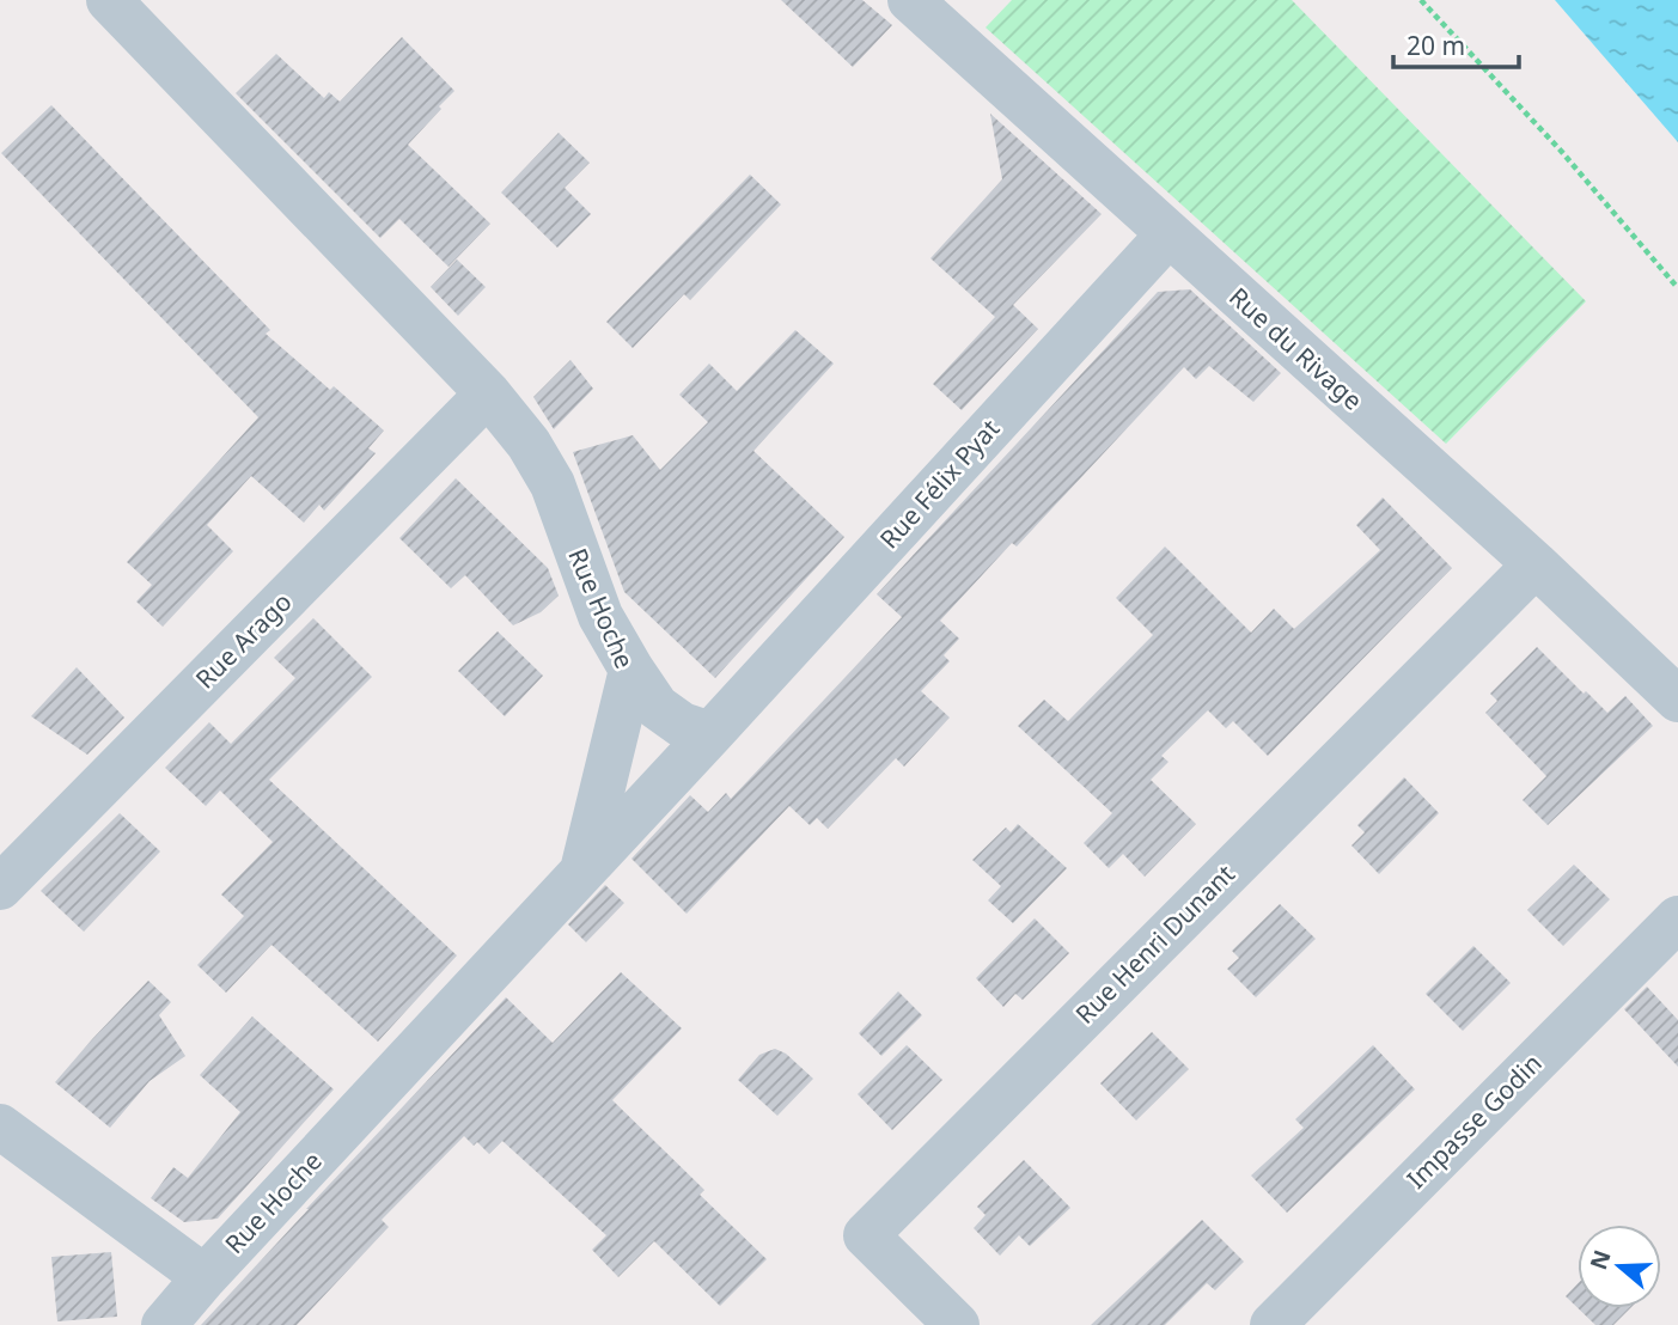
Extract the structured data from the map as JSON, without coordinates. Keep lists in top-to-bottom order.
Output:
{
  "streets": {
    "street": [
      "Rue du Rivage",
      "Rue Félix Pyat",
      "Rue Hoche",
      "Rue Arago",
      "Rue Henri Dunant",
      "Impasse Godin"
    ]
  },
  "crossings": [
    ["Rue du Rivage", "Rue Félix Pyat"],
    ["Rue du Rivage", "Rue Henri Dunant"],
    ["Rue Félix Pyat", "Rue Hoche"],
    ["Rue Hoche", "Rue Arago"]
  ],
  "scale_bar": "20 m",
  "north": "left"
}
